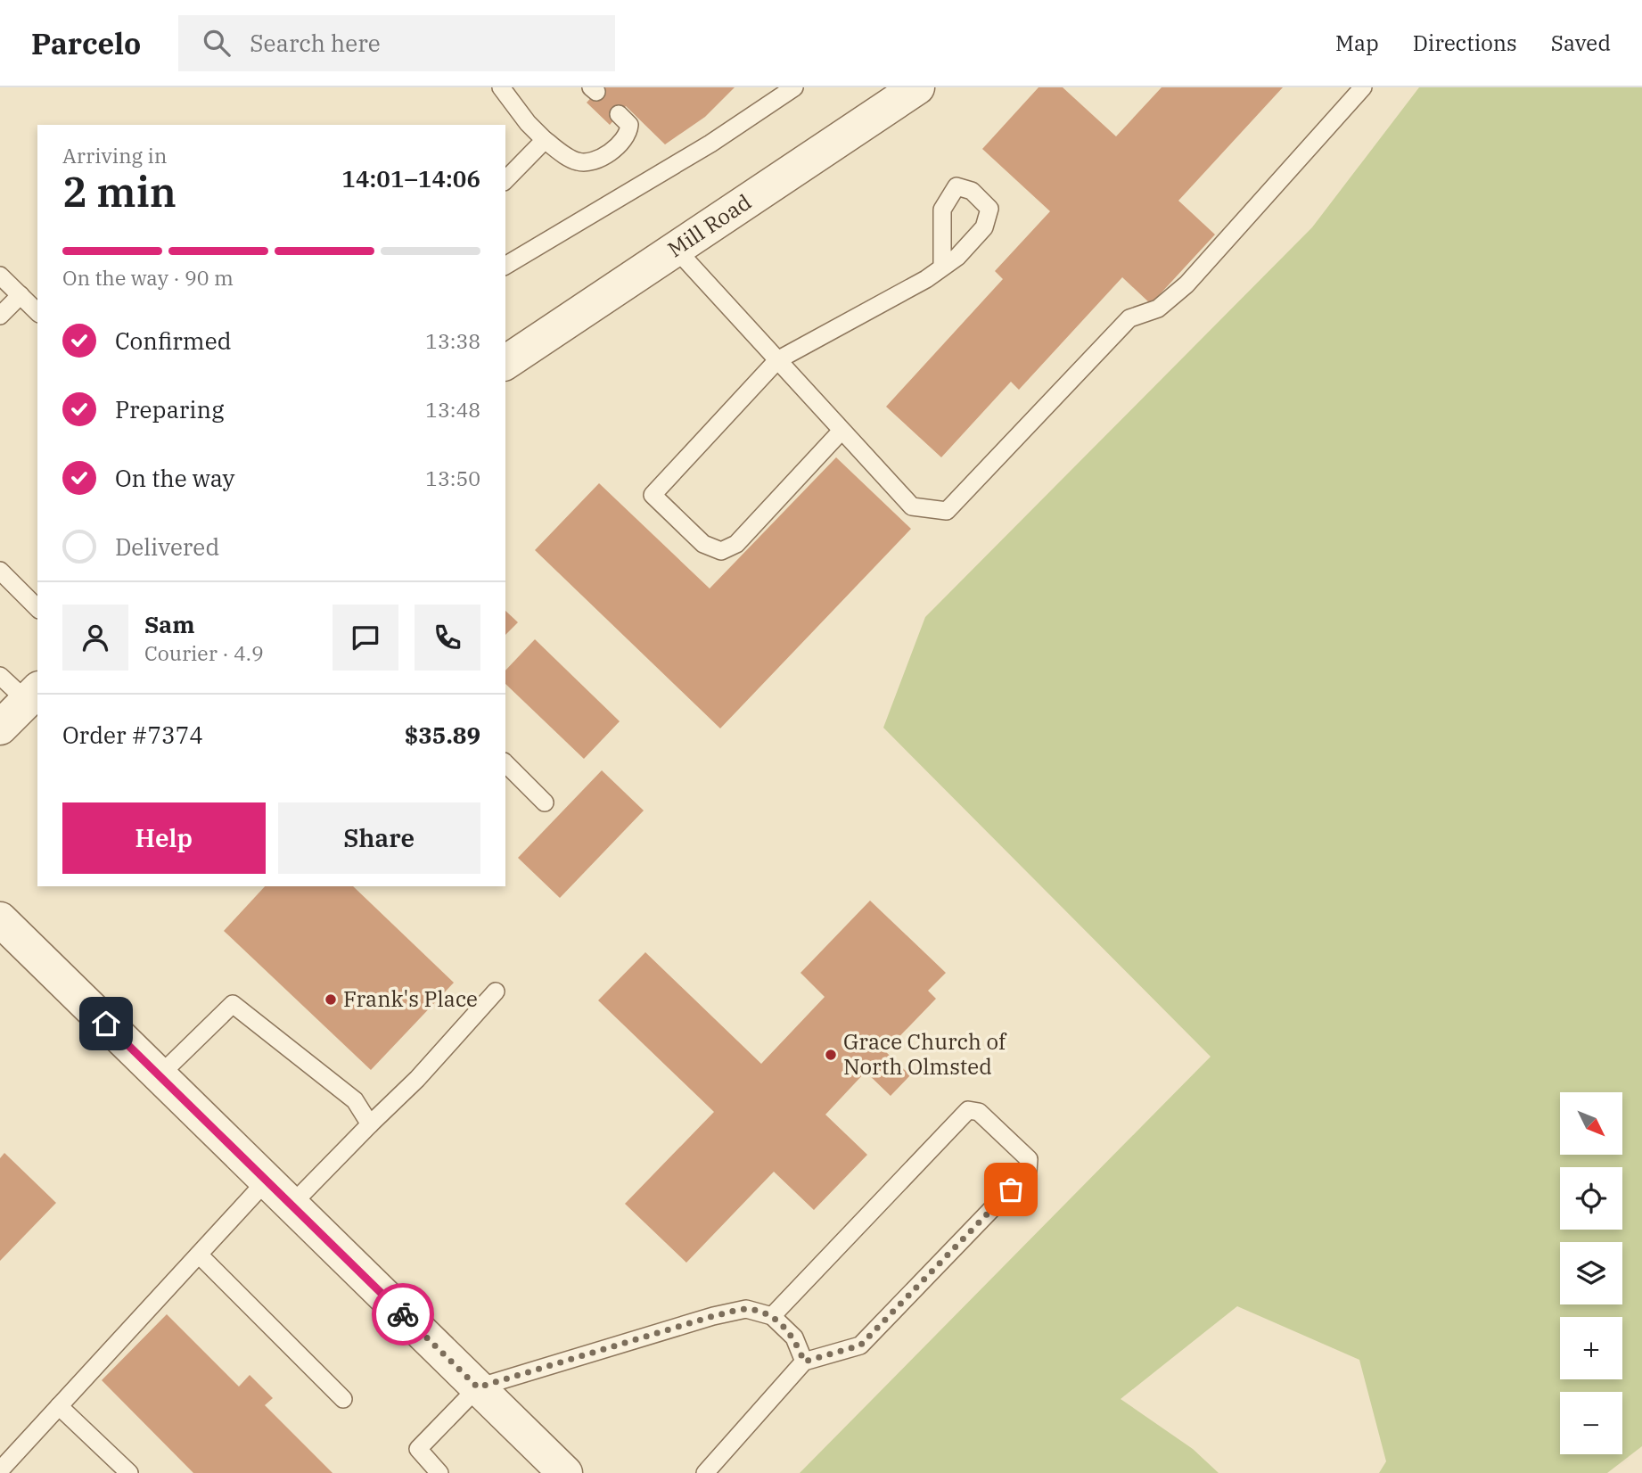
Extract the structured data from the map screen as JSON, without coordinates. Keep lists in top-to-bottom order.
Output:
{
  "streets": {
    "street": ["Mill Road"]
  },
  "places": ["Frank's Place", "Grace Church of North Olmsted"],
  "north": "bottom right",
  "page": {
    "header": "Parcelo",
    "search": "Search here",
    "nav": ["Map", "Directions", "Saved"],
    "heading": ["2 min", "Arriving in", "14:01–14:06"],
    "panel": [
      "Sam",
      "Courier · 4.9",
      "Order #7374",
      "$35.89"
    ],
    "bar": "On the way · 90 m",
    "list": [
      ["Confirmed", "13:38"],
      ["Preparing", "13:48"],
      ["On the way", "13:50"],
      "Delivered"
    ],
    "buttons": ["Help", "Share"],
    "map_buttons": ["+", "−"]
  }
}
